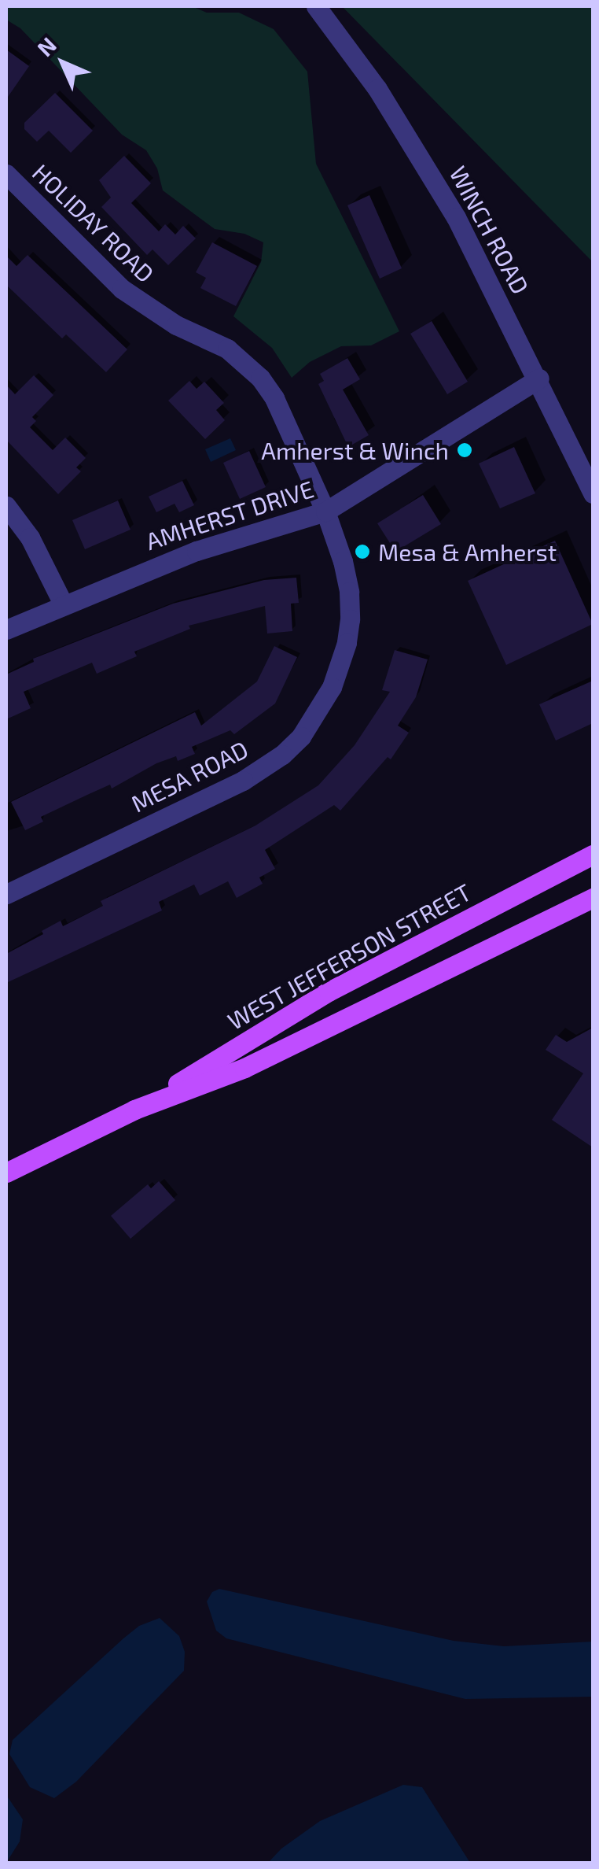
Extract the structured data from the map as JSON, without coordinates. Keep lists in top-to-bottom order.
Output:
{
  "streets": {
    "main road": ["WEST JEFFERSON STREET"],
    "street": [
      "HOLIDAY ROAD",
      "WINCH ROAD",
      "AMHERST DRIVE",
      "MESA ROAD"
    ]
  },
  "crossings": [
    ["HOLIDAY ROAD", "AMHERST DRIVE"],
    ["HOLIDAY ROAD", "MESA ROAD"],
    ["WINCH ROAD", "AMHERST DRIVE"],
    ["AMHERST DRIVE", "MESA ROAD"]
  ],
  "places": ["Amherst & Winch", "Mesa & Amherst"],
  "north": "top left"
}
